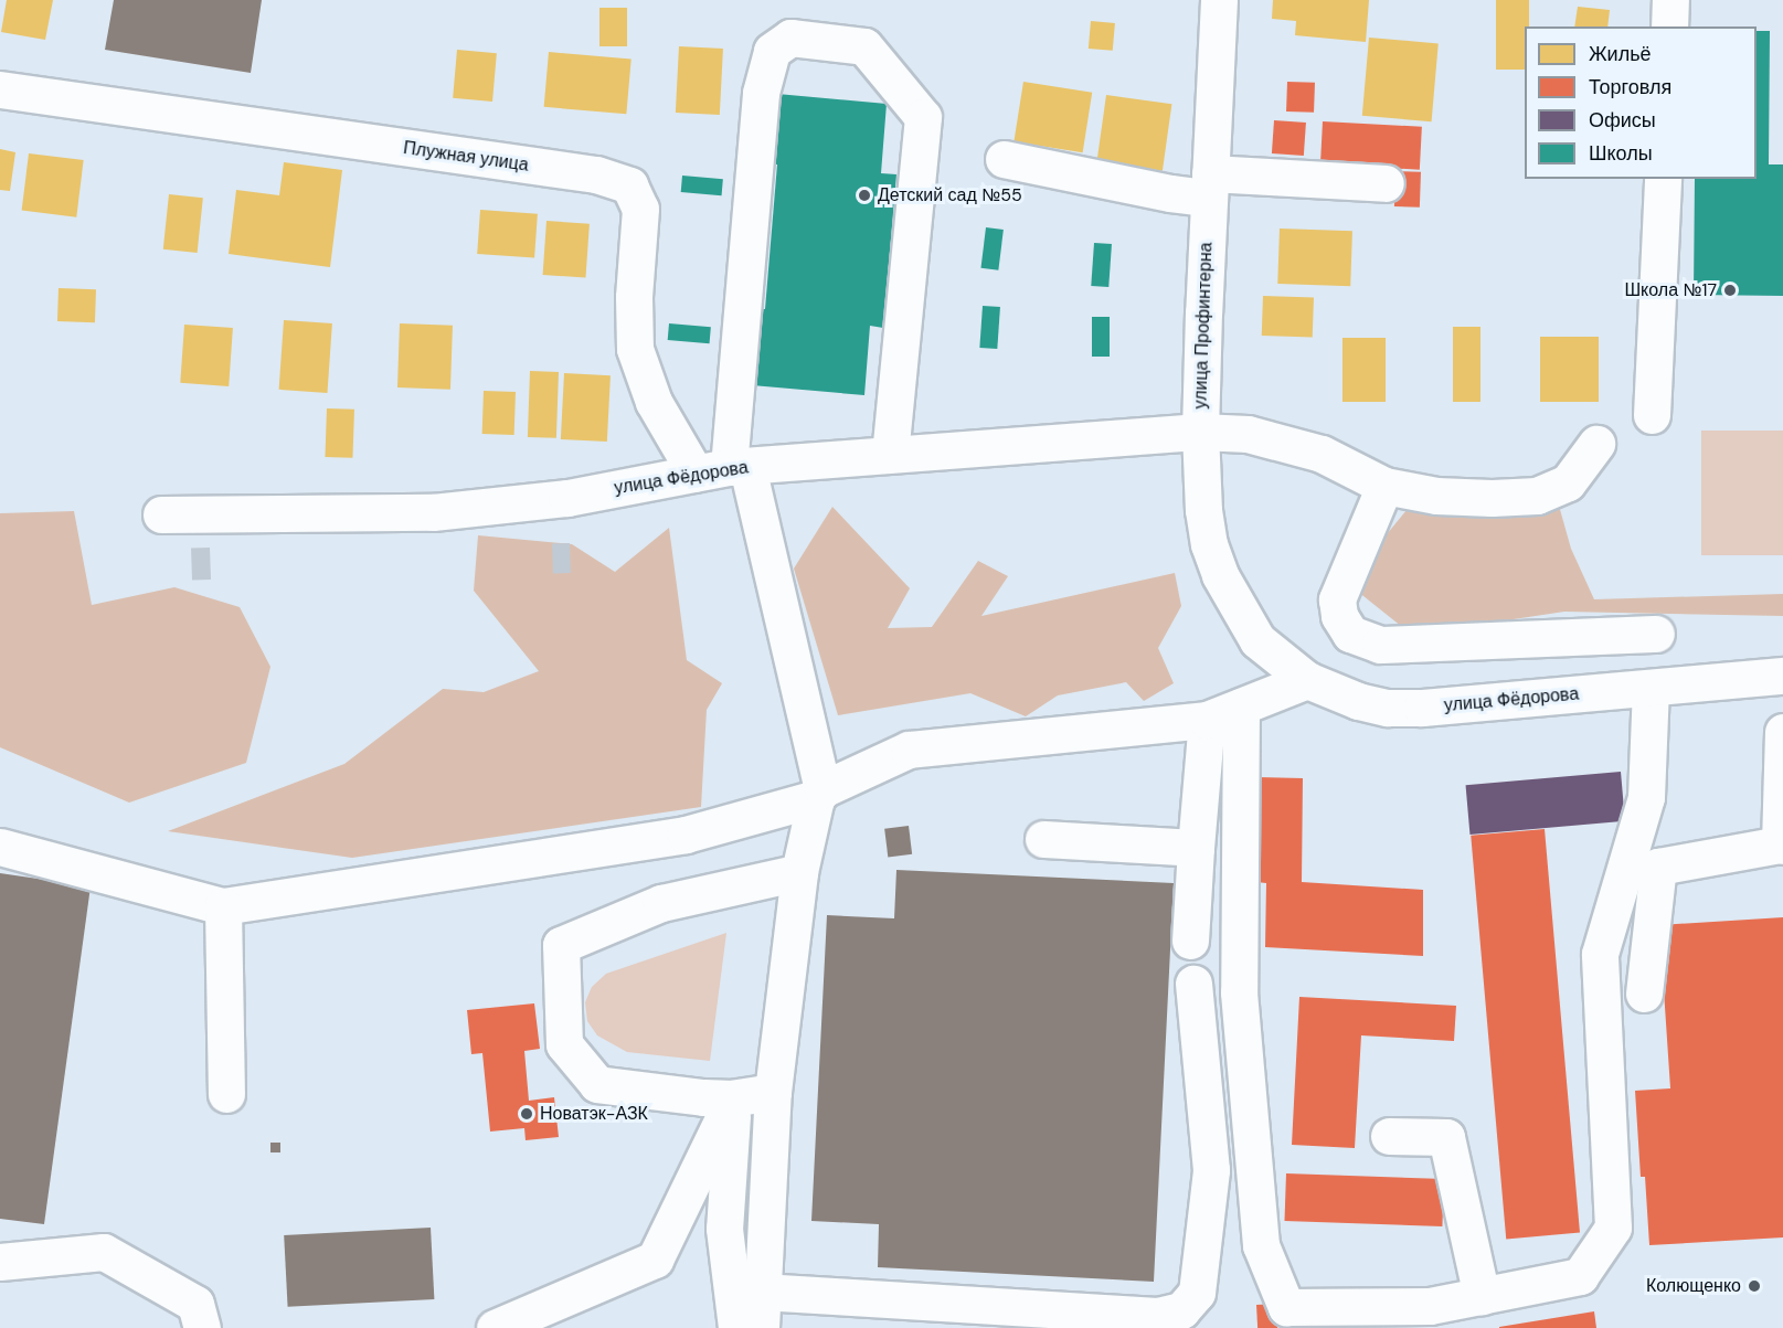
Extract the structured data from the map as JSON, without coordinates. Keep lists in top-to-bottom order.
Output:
{
  "streets": {
    "street": ["Плужная улица", "улица Профинтерна", "улица Фёдорова"]
  },
  "crossings": [
    ["Плужная улица", "улица Фёдорова"],
    ["улица Профинтерна", "улица Фёдорова"]
  ],
  "places": [
    "Детский сад №55",
    "Школа №17",
    "Новатэк-АЗК",
    "Колющенко"
  ],
  "legend": [
    "Жильё",
    "Торговля",
    "Офисы",
    "Школы"
  ]
}
